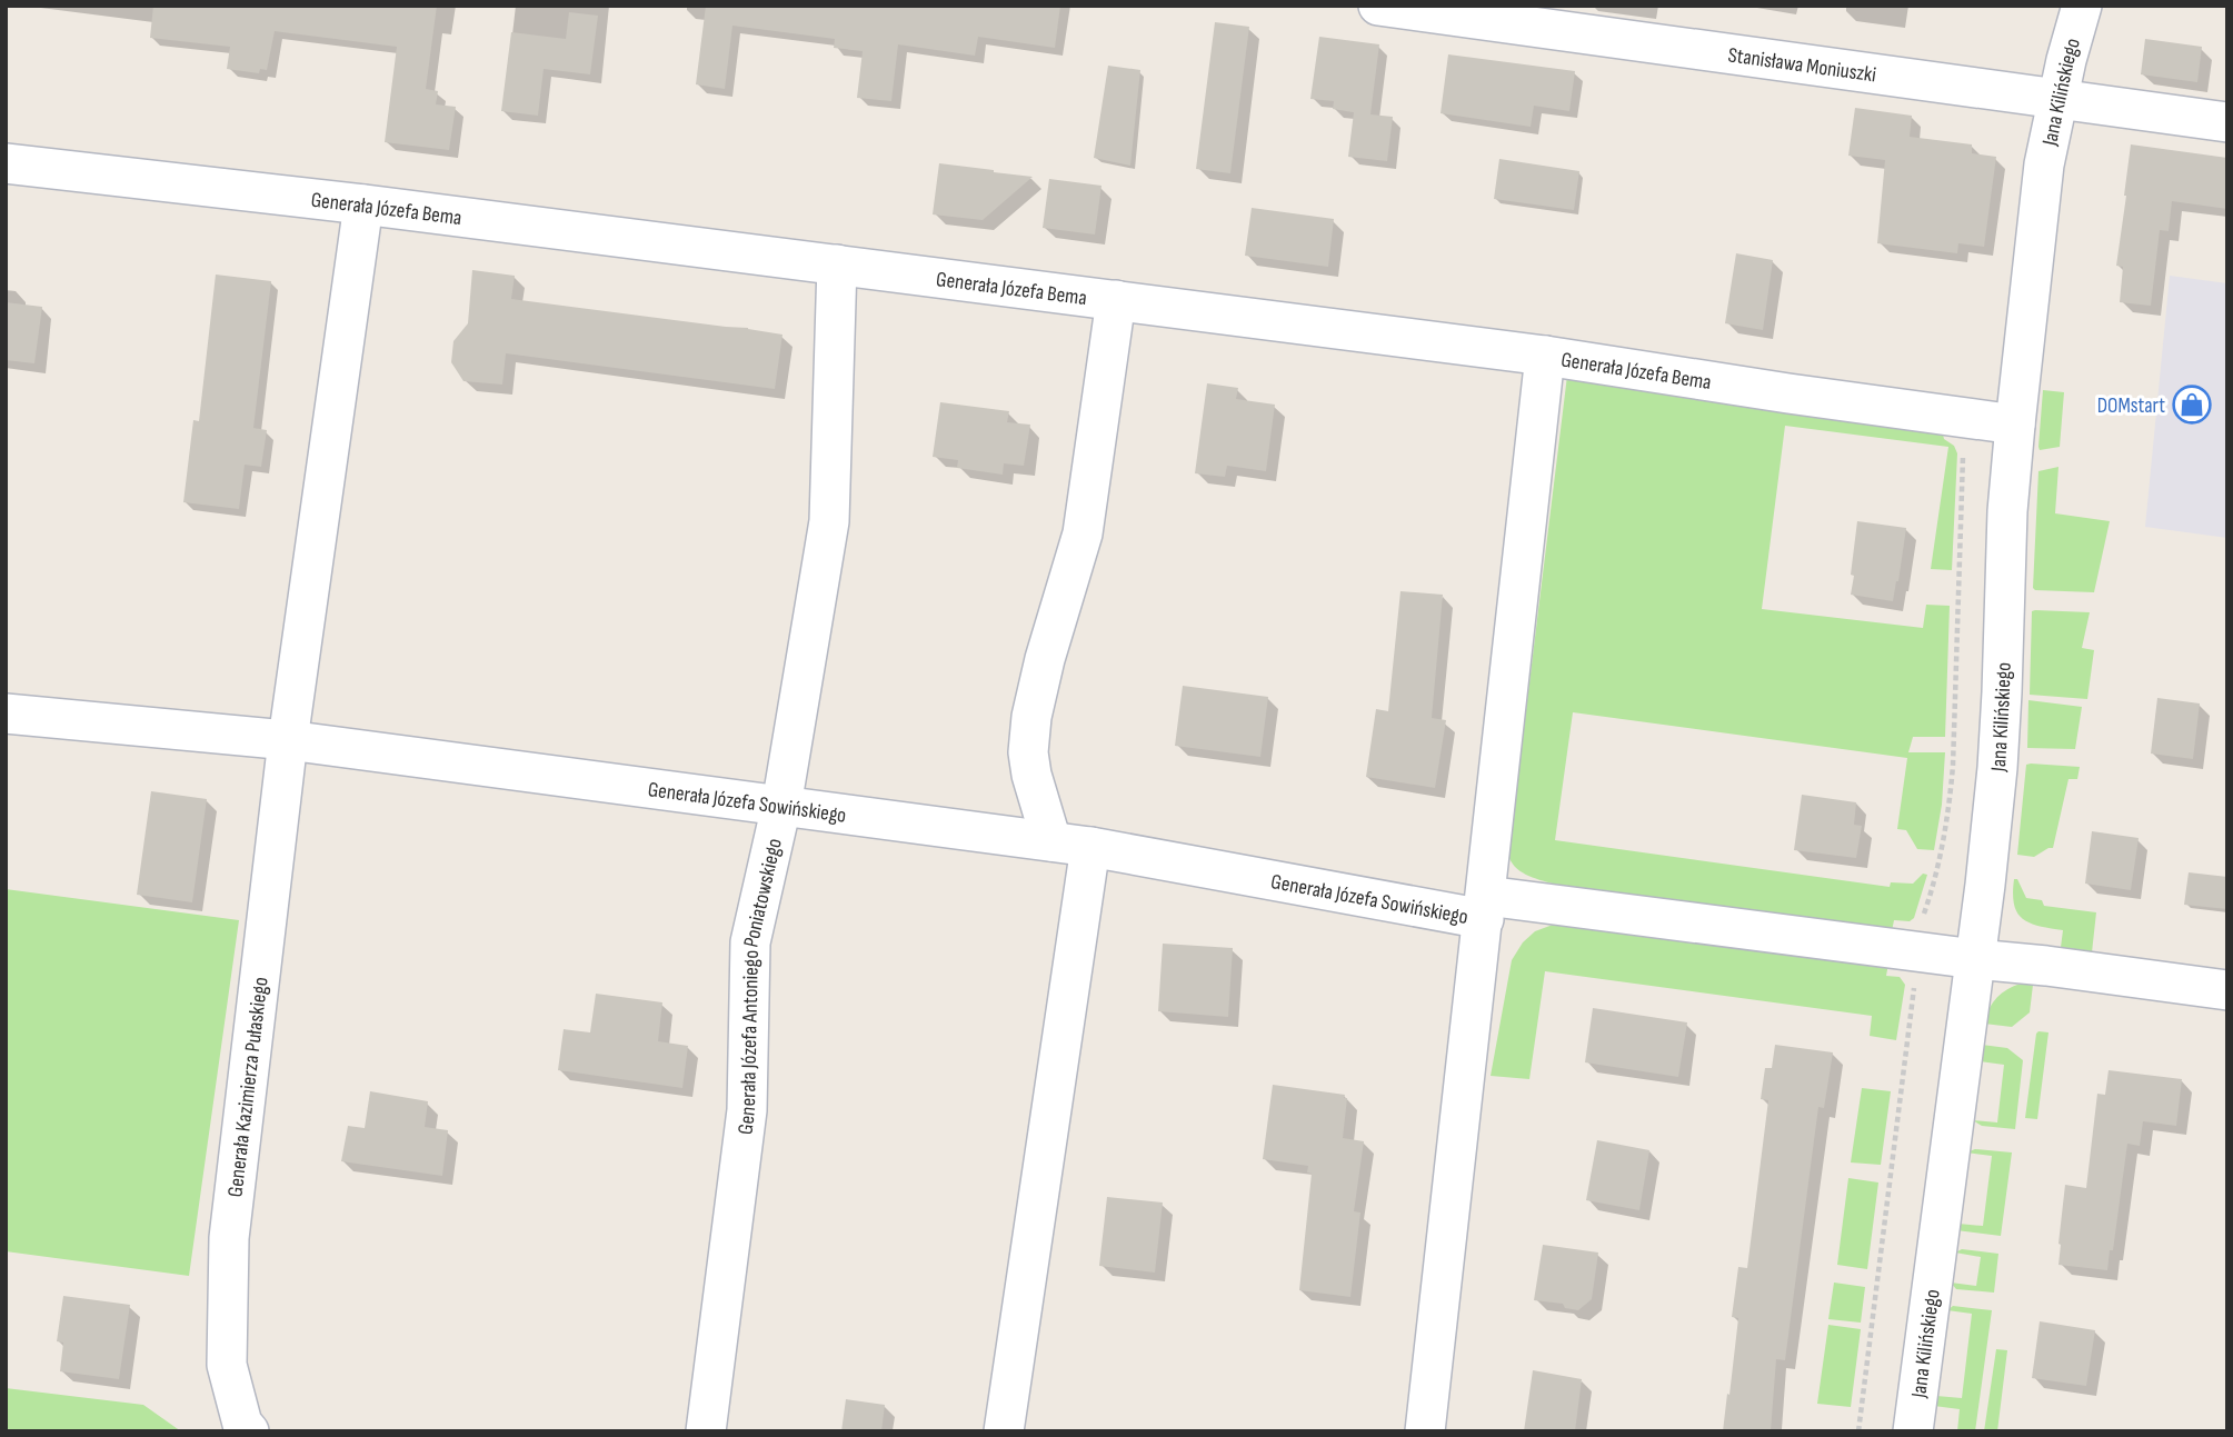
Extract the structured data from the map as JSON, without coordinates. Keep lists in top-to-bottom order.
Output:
{
  "streets": {
    "street": [
      "Stanisława Moniuszki",
      "Jana Kilińskiego",
      "Generała Józefa Bema",
      "Generała Józefa Sowińskiego",
      "Generała Józefa Antoniego Poniatowskiego",
      "Generała Kazimierza Pułaskiego"
    ]
  },
  "crossings": [
    ["Stanisława Moniuszki", "Jana Kilińskiego"],
    ["Jana Kilińskiego", "Generała Józefa Bema"],
    ["Jana Kilińskiego", "Generała Józefa Sowińskiego"],
    ["Generała Józefa Bema", "Generała Józefa Antoniego Poniatowskiego"],
    ["Generała Józefa Bema", "Generała Kazimierza Pułaskiego"],
    ["Generała Józefa Sowińskiego", "Generała Józefa Antoniego Poniatowskiego"],
    ["Generała Józefa Sowińskiego", "Generała Kazimierza Pułaskiego"]
  ],
  "places": {
    "shop": ["DOMstart"]
  }
}
